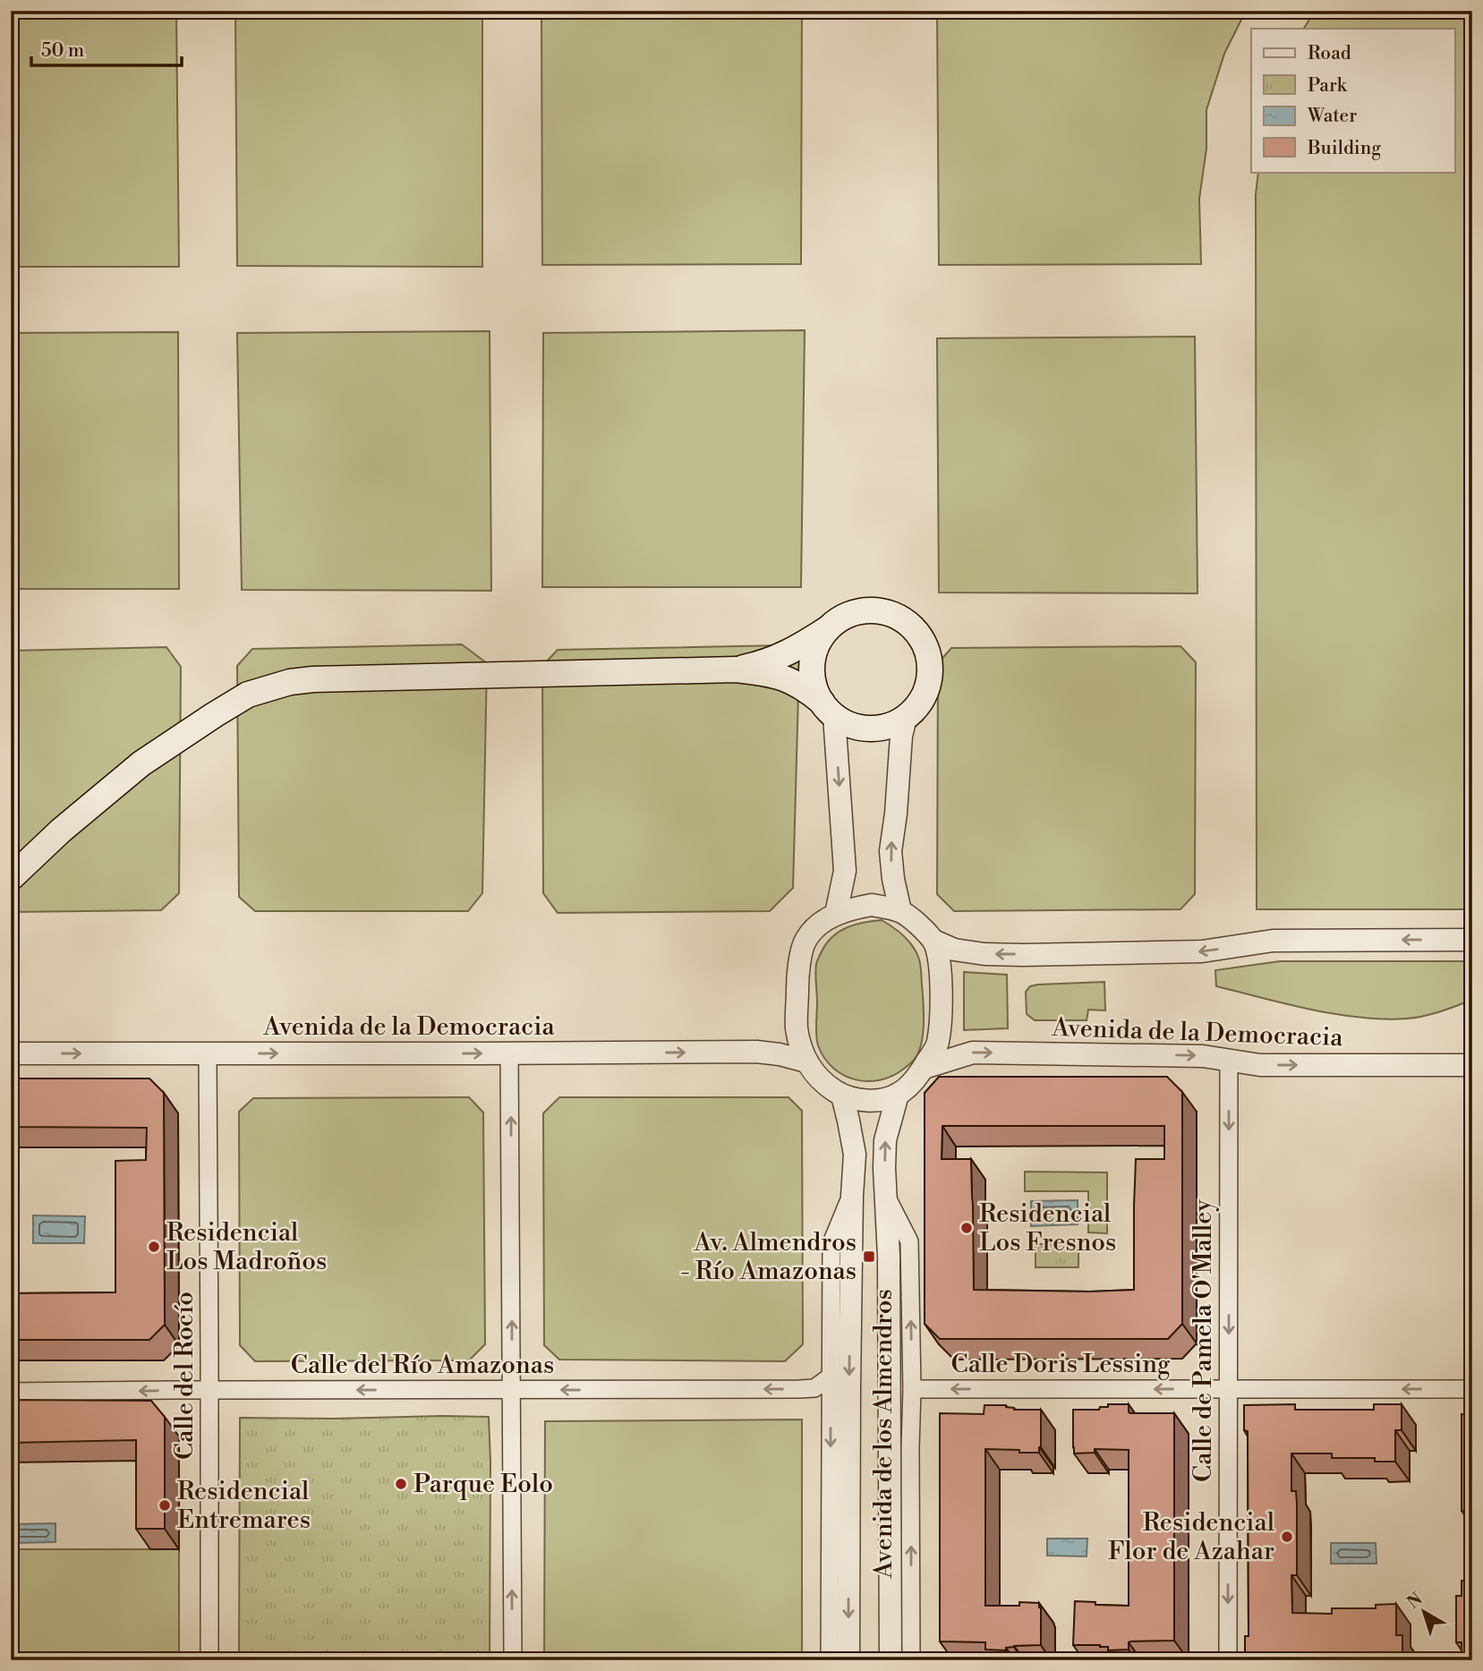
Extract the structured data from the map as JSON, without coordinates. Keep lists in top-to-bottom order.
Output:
{
  "streets": {
    "street": [
      "Avenida de la Democracia",
      "Calle de Pamela O'Malley",
      "Calle Doris Lessing",
      "Calle del Río Amazonas",
      "Calle del Rocío",
      "Avenida de los Almendros"
    ]
  },
  "crossings": [
    ["Avenida de la Democracia", "Calle de Pamela O'Malley"],
    ["Avenida de la Democracia", "Calle del Rocío"],
    ["Avenida de la Democracia", "Avenida de los Almendros"],
    ["Calle de Pamela O'Malley", "Calle Doris Lessing"],
    ["Calle Doris Lessing", "Avenida de los Almendros"],
    ["Calle del Río Amazonas", "Calle del Rocío"],
    ["Calle del Río Amazonas", "Avenida de los Almendros"]
  ],
  "one_way": ["Calle de Pamela O'Malley", "Calle Doris Lessing", "Calle del Río Amazonas"],
  "places": {
    "other": [
      "Residencial Los Fresnos",
      "Residencial Los Madroños",
      "Parque Eolo",
      "Residencial Entremares",
      "Residencial Flor de Azahar"
    ],
    "transit": ["Av. Almendros - Río Amazonas"]
  },
  "legend": [
    "Road",
    "Park",
    "Water",
    "Building"
  ],
  "scale_bar": "50 m",
  "north": "top left"
}
